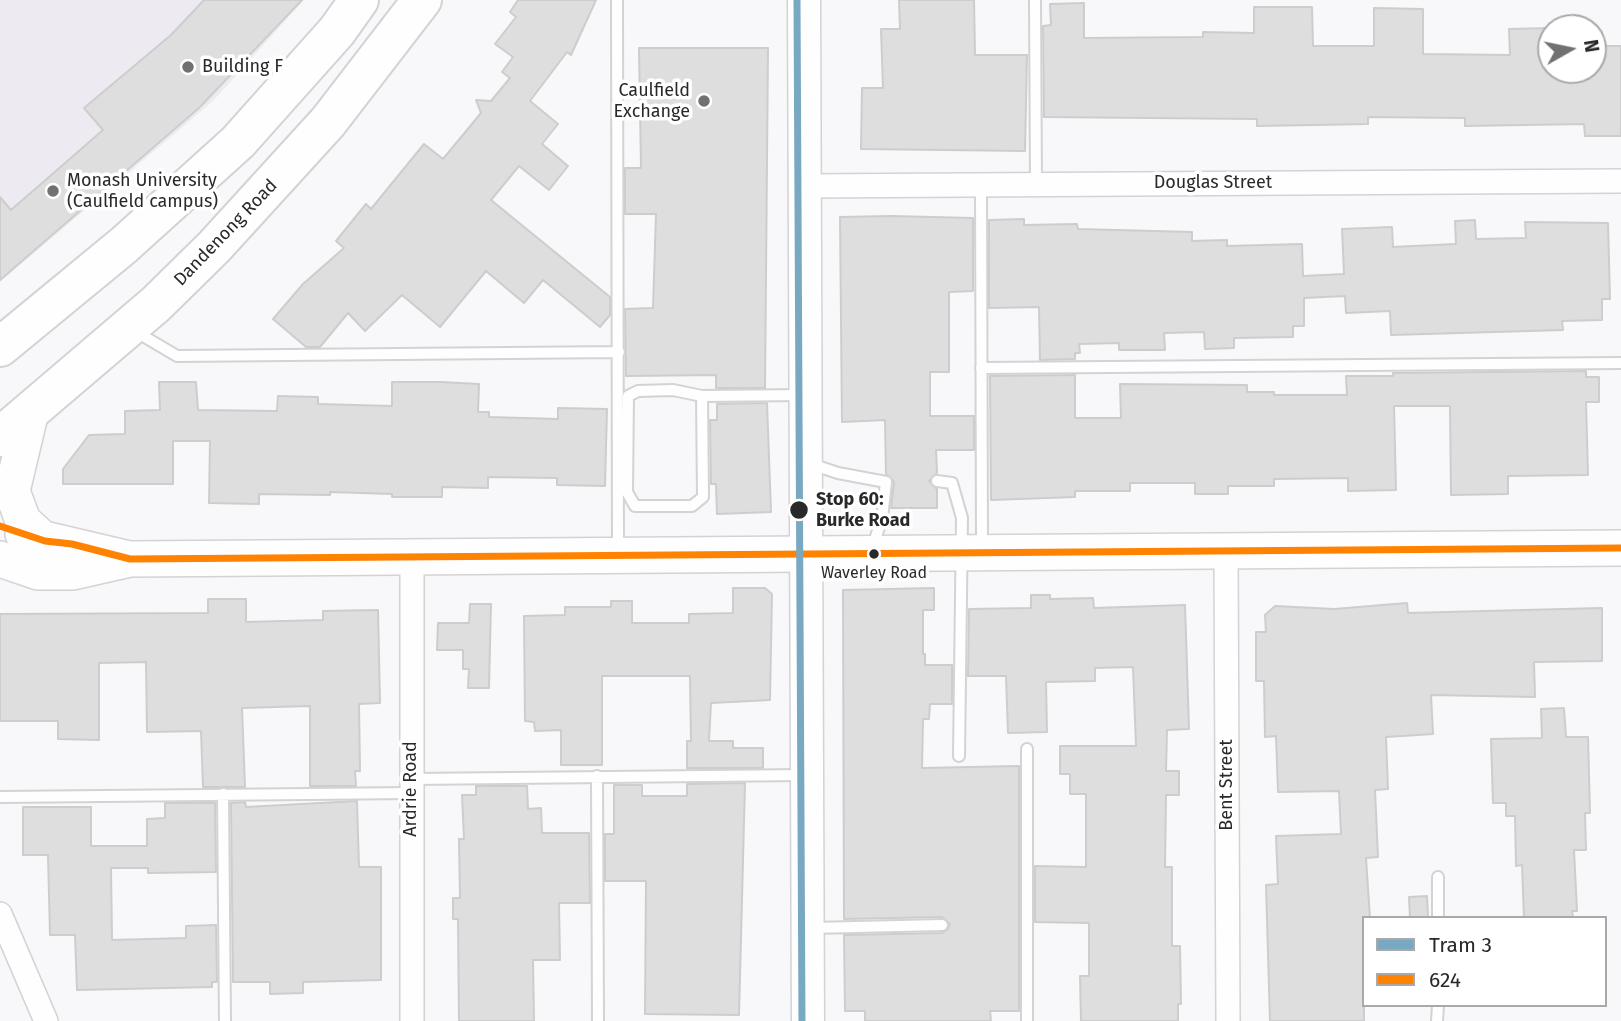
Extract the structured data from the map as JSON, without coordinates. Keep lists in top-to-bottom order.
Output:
{
  "streets": {
    "highway": ["Dandenong Road"],
    "street": ["Douglas Street", "Bent Street", "Ardrie Road"]
  },
  "places": [
    "Building F",
    "Caulfield Exchange",
    "Monash University (Caulfield campus)",
    "Stop 60: Burke Road",
    "Waverley Road"
  ],
  "lines": ["tram line 3", "transit line 624"],
  "legend": ["Tram 3", "624"],
  "north": "right"
}
